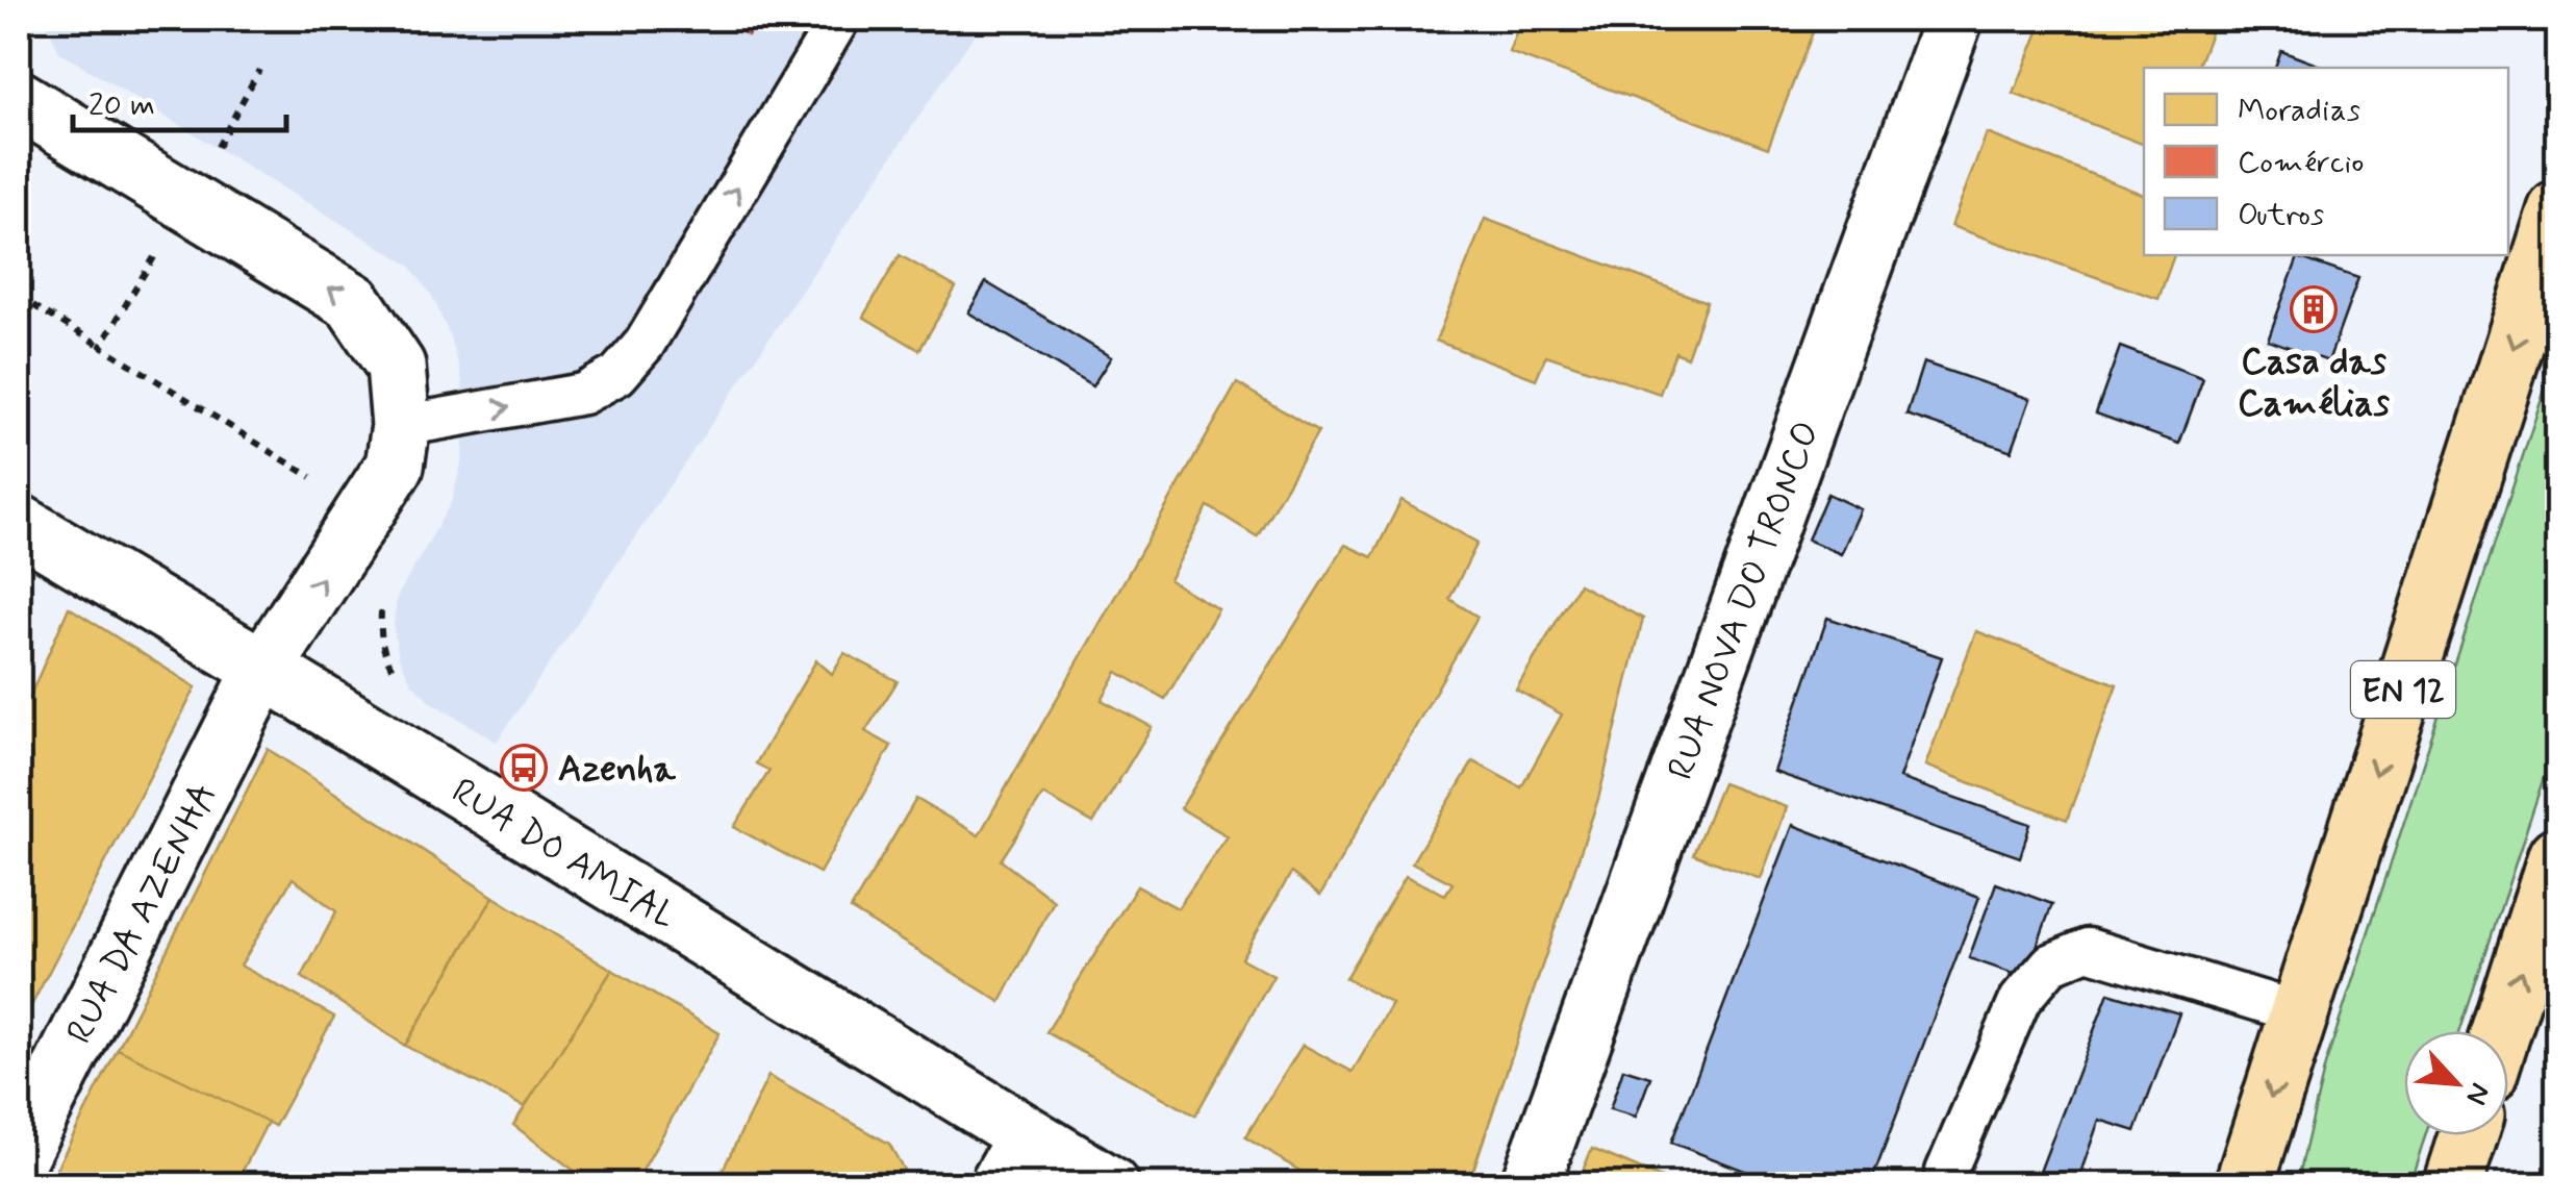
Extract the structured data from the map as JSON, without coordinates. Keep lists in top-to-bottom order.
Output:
{
  "streets": {
    "main road": ["EN 12"],
    "street": ["RUA NOVA DO TRONCO", "RUA DO AMIAL", "RUA DA AZENHA"]
  },
  "crossings": [
    ["RUA DO AMIAL", "RUA DA AZENHA"]
  ],
  "places": {
    "building": ["Casa das Camélias"],
    "bus stop": ["Azenha"]
  },
  "legend": ["Moradias", "Comércio", "Outros"],
  "scale_bar": "20 m",
  "north": "bottom right"
}
